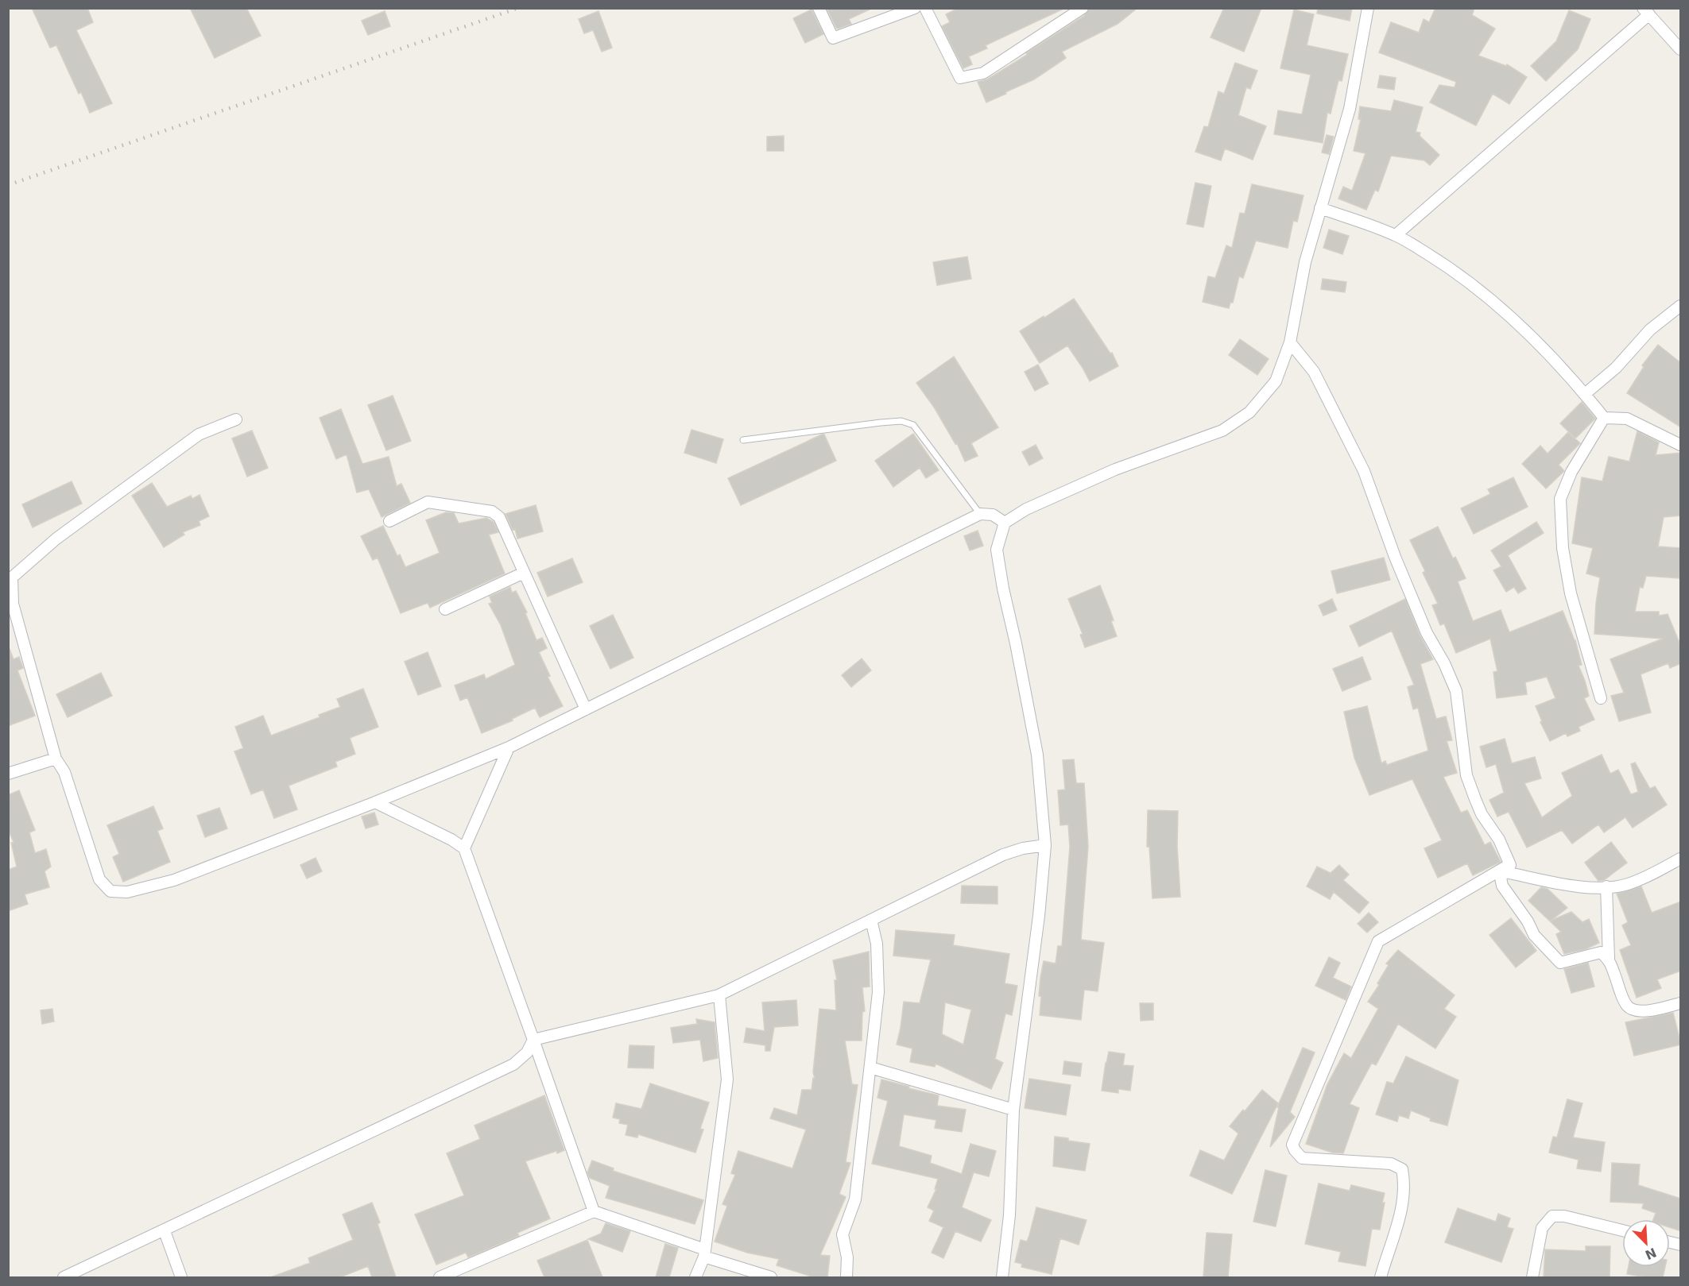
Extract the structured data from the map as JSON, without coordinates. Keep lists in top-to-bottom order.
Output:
{
  "north": "bottom right"
}
